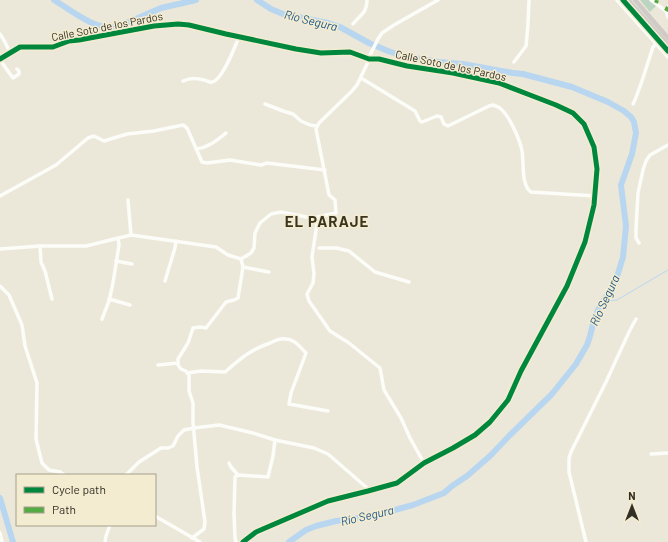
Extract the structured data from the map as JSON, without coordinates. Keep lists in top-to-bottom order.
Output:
{
  "streets": {
    "street": ["Calle Soto de los Pardos"]
  },
  "districts": ["EL PARAJE"],
  "water": ["Río Segura"],
  "legend": ["Cycle path", "Path"],
  "north": "top"
}
